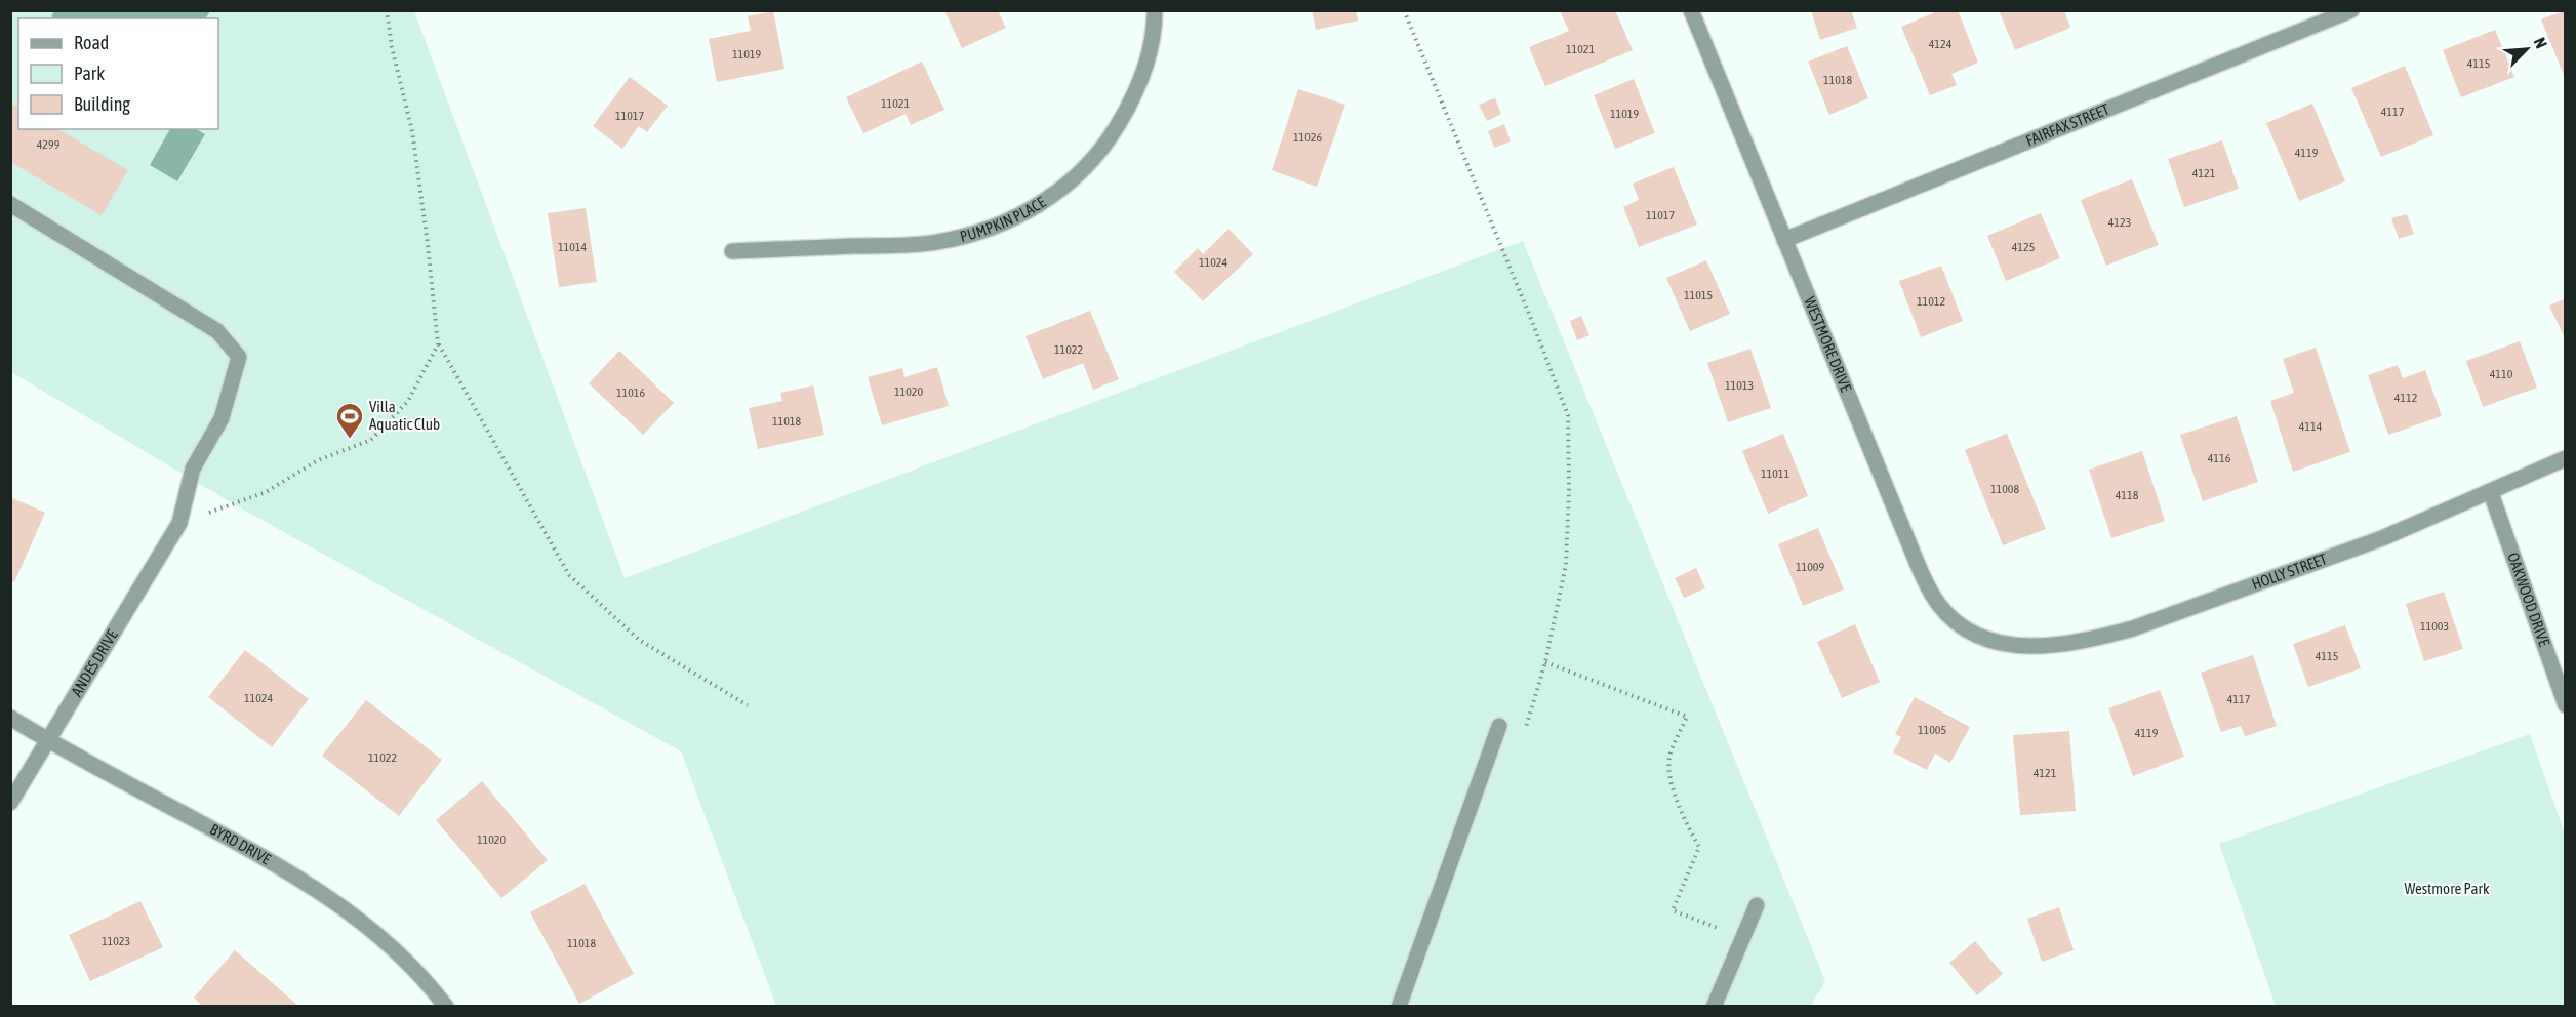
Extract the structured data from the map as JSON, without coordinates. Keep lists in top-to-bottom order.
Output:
{
  "streets": {
    "street": [
      "FAIRFAX STREET",
      "PUMPKIN PLACE",
      "WESTMORE DRIVE",
      "HOLLY STREET",
      "OAKWOOD DRIVE",
      "ANDES DRIVE",
      "BYRD DRIVE"
    ]
  },
  "crossings": [
    ["FAIRFAX STREET", "WESTMORE DRIVE"],
    ["WESTMORE DRIVE", "HOLLY STREET"],
    ["HOLLY STREET", "OAKWOOD DRIVE"],
    ["ANDES DRIVE", "BYRD DRIVE"]
  ],
  "parks": ["Westmore Park"],
  "places": {
    "sports": ["Villa Aquatic Club"]
  },
  "house_numbers": [
    "4124",
    "11021",
    "11019",
    "4115",
    "11018",
    "11021",
    "4117",
    "11019",
    "11017",
    "11026",
    "4299",
    "4119",
    "4121",
    "11017",
    "4123",
    "11014",
    "4125",
    "11024",
    "11015",
    "11012",
    "11022",
    "4110",
    "11013",
    "11020",
    "11016",
    "4112",
    "11018",
    "4114",
    "4116",
    "11011",
    "11008",
    "4118",
    "11009",
    "11003",
    "4115",
    "11024",
    "4117",
    "11005",
    "4119",
    "11022",
    "4121",
    "11020",
    "11023",
    "11018"
  ],
  "legend": ["Road", "Park", "Building"],
  "north": "top right"
}
